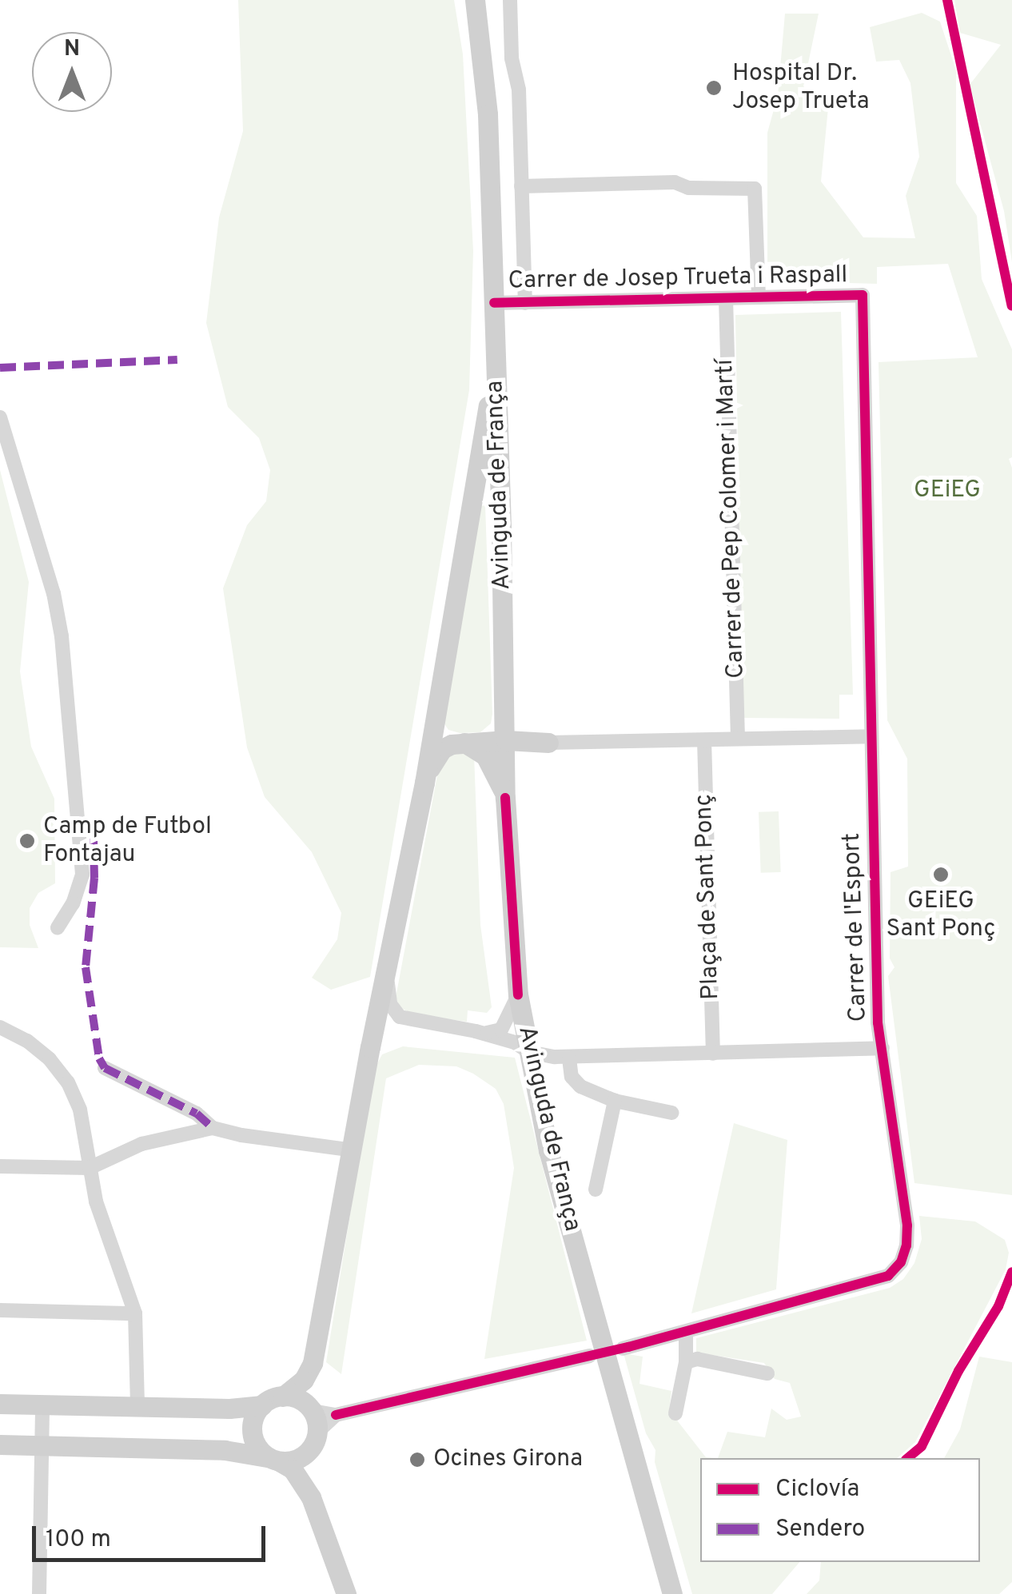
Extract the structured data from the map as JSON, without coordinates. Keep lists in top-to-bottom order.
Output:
{
  "streets": {
    "main road": ["Avinguda de França"],
    "street": [
      "Carrer de Josep Trueta i Raspall",
      "Carrer de Pep Colomer i Martí",
      "Plaça de Sant Ponç",
      "Carrer de l'Esport"
    ]
  },
  "crossings": [
    ["Carrer de Josep Trueta i Raspall", "Avinguda de França"],
    ["Carrer de Josep Trueta i Raspall", "Carrer de Pep Colomer i Martí"],
    ["Carrer de Josep Trueta i Raspall", "Carrer de l'Esport"]
  ],
  "parks": ["GEiEG"],
  "places": [
    "Hospital Dr. Josep Trueta",
    "Camp de Futbol Fontajau",
    "GEiEG Sant Ponç",
    "Ocines Girona"
  ],
  "legend": ["Ciclovía", "Sendero"],
  "scale_bar": "100 m",
  "north": "top"
}
